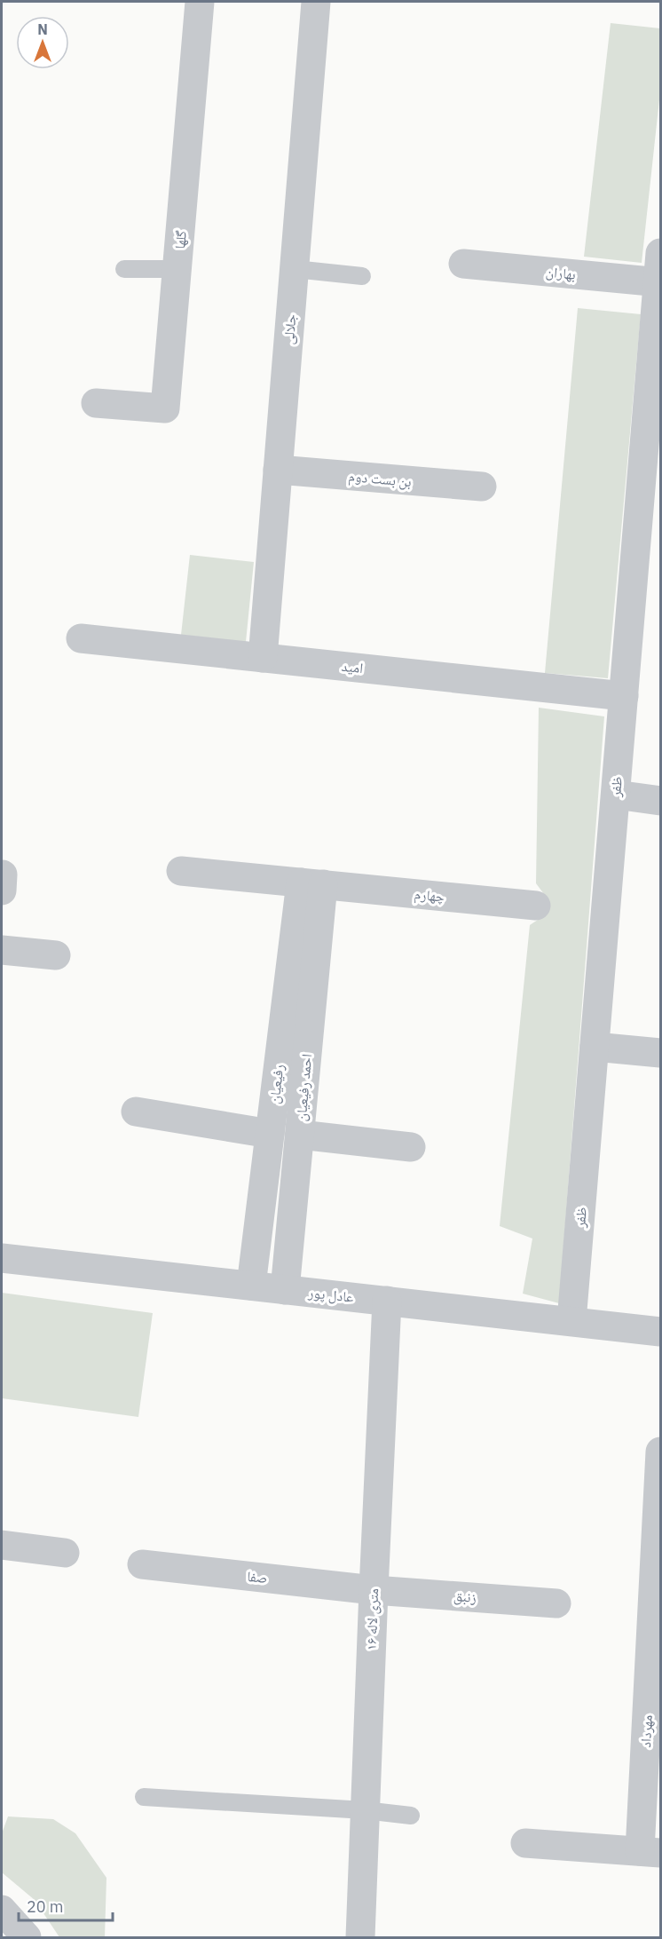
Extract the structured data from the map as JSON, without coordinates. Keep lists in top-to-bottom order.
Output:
{
  "streets": {
    "street": [
      "گلها",
      "بهاران",
      "جلالی",
      "بن بست دوم",
      "امید",
      "ظفر",
      "چهارم",
      "رفیعیان",
      "احمد رفیعیان",
      "عادل پور",
      "صفا",
      "زنبق",
      "۱۶ متری لاله",
      "مهرداد"
    ]
  },
  "crossings": [
    ["بهاران", "ظفر"],
    ["جلالی", "بن بست دوم"],
    ["جلالی", "امید"],
    ["امید", "ظفر"],
    ["ظفر", "عادل پور"],
    ["چهارم", "رفیعیان"],
    ["چهارم", "احمد رفیعیان"],
    ["رفیعیان", "احمد رفیعیان"],
    ["رفیعیان", "عادل پور"],
    ["احمد رفیعیان", "عادل پور"],
    ["عادل پور", "۱۶ متری لاله"],
    ["صفا", "زنبق"],
    ["صفا", "۱۶ متری لاله"],
    ["زنبق", "۱۶ متری لاله"]
  ],
  "scale_bar": "20 m",
  "north": "top"
}
